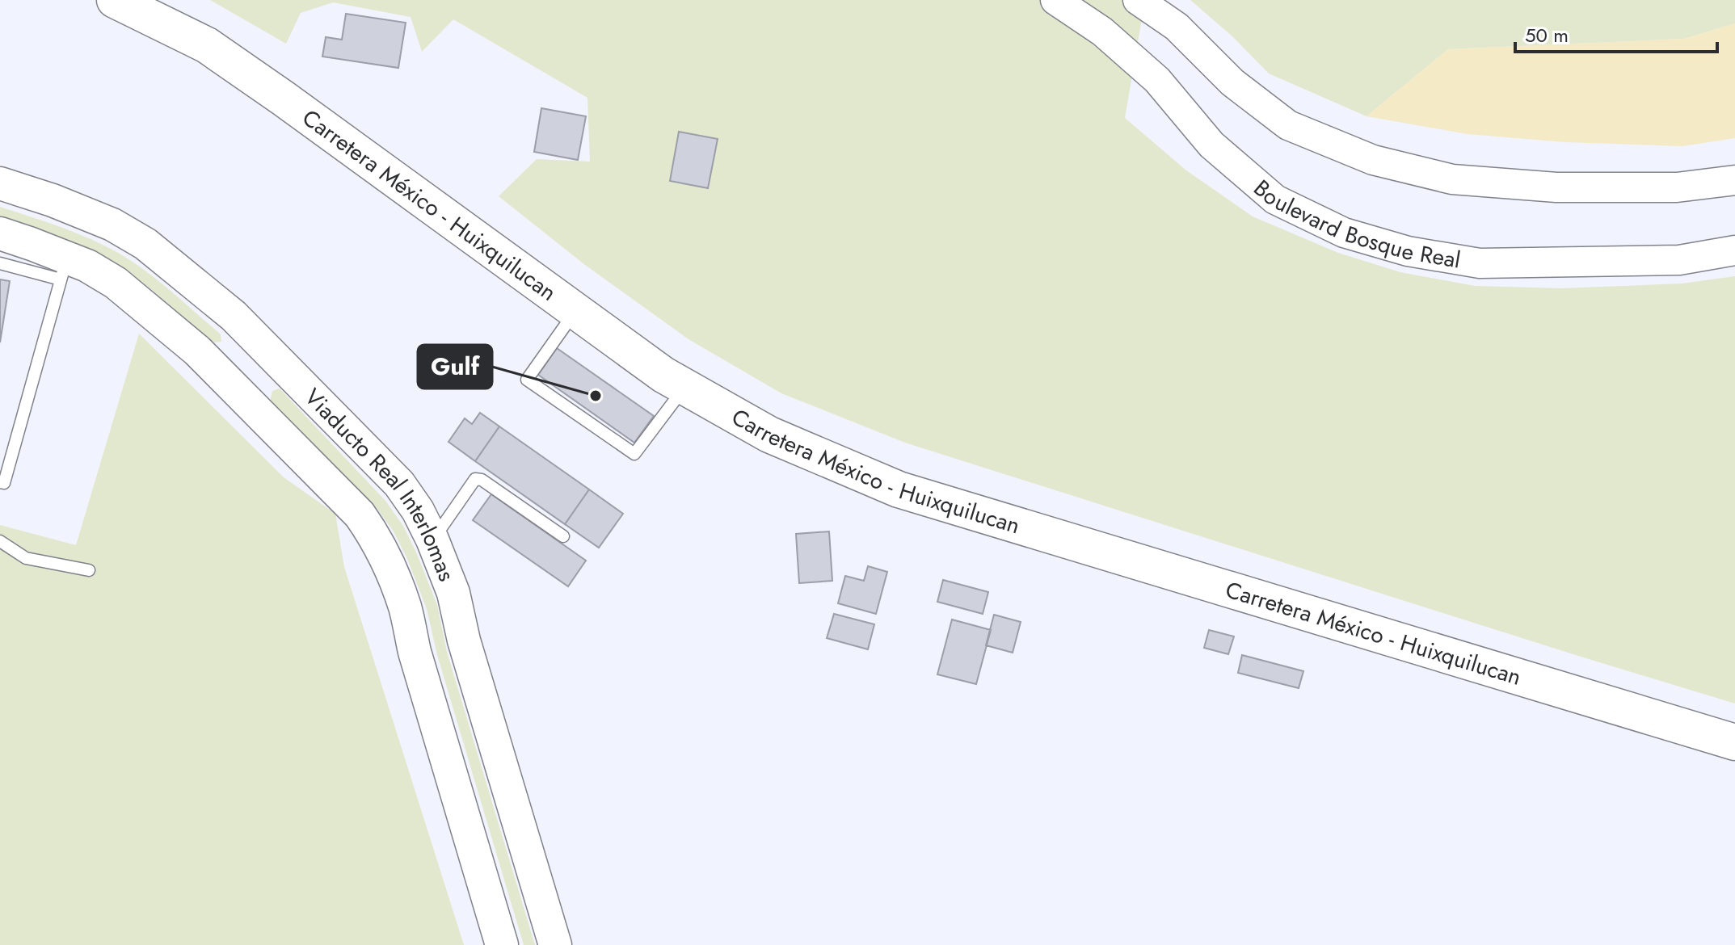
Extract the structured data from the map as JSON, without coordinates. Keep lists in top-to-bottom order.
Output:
{
  "streets": {
    "main road": ["Carretera México - Huixquilucan", "Viaducto Real Interlomas"],
    "street": ["Boulevard Bosque Real"]
  },
  "places": ["Gulf"],
  "scale_bar": "50 m"
}
